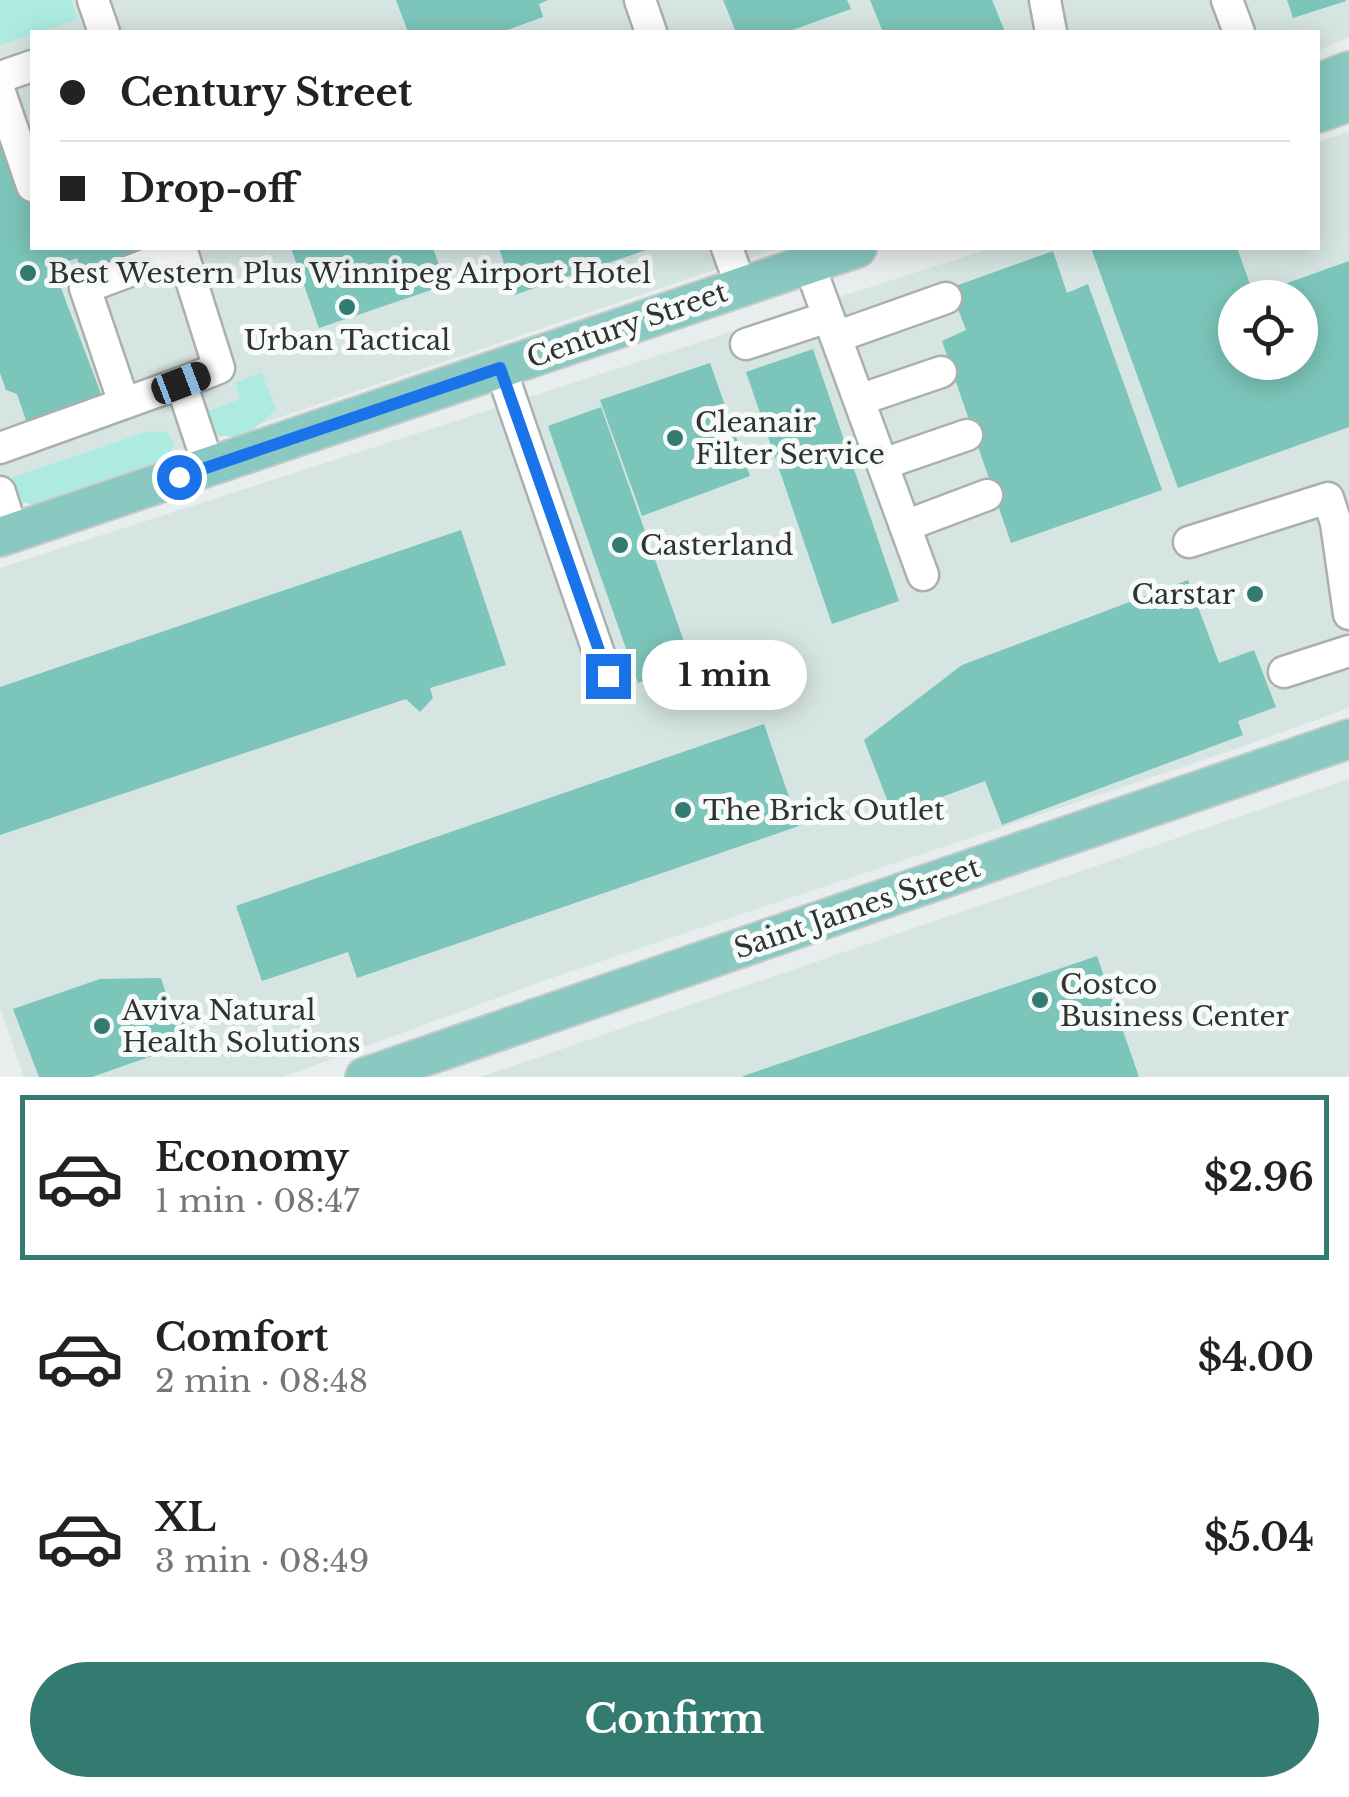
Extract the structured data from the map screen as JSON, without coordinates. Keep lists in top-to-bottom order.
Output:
{
  "streets": {
    "main road": ["Century Street", "Saint James Street"]
  },
  "places": [
    "Best Western Plus Winnipeg Airport Hotel",
    "Urban Tactical",
    "Cleanair Filter Service",
    "Casterland",
    "Carstar",
    "The Brick Outlet",
    "Costco Business Center",
    "Aviva Natural Health Solutions"
  ],
  "page": {
    "banner": ["Century Street", "Drop-off"],
    "bubble": "1 min",
    "list": [
      {
        "name": "Economy",
        "note": "1 min · 08:47",
        "value": "$2.96"
      },
      {
        "name": "Comfort",
        "note": "2 min · 08:48",
        "value": "$4.00"
      },
      {
        "name": "XL",
        "note": "3 min · 08:49",
        "value": "$5.04"
      }
    ],
    "buttons": "Confirm"
  }
}
